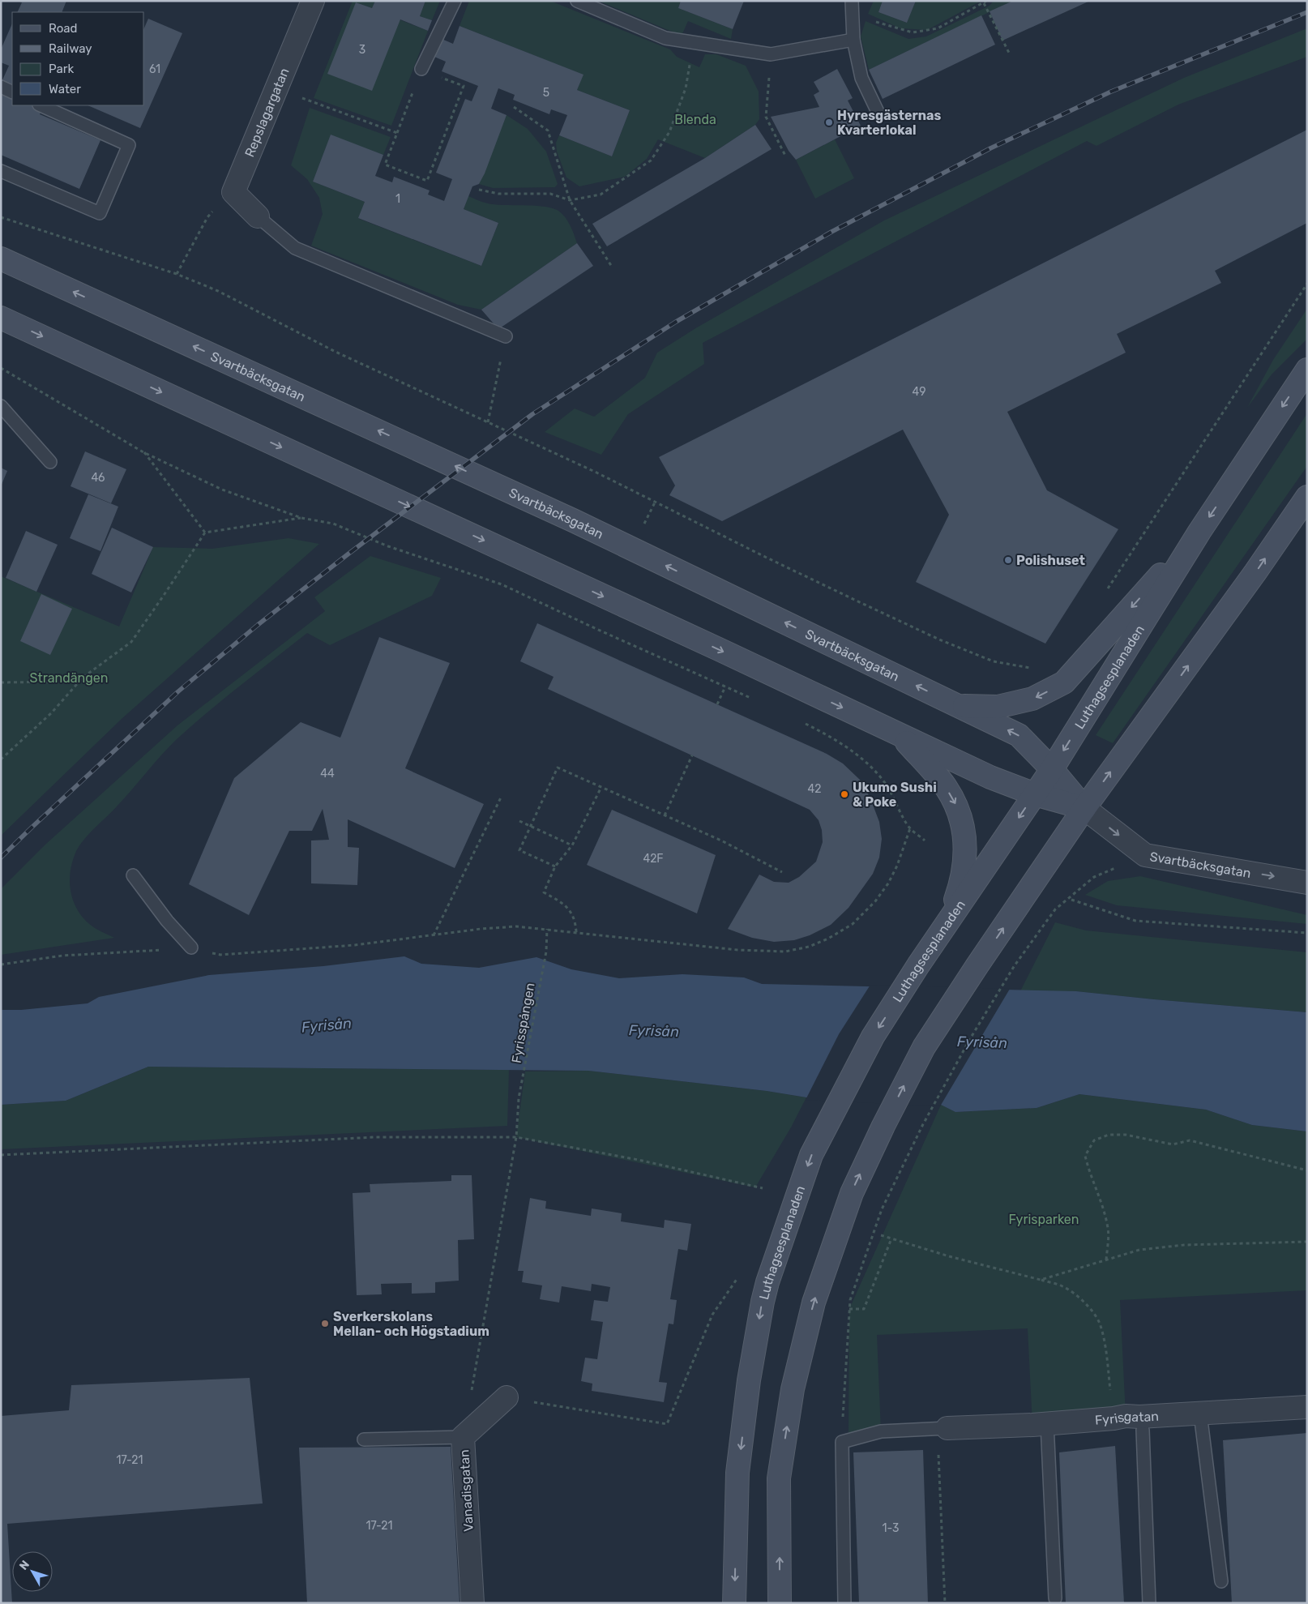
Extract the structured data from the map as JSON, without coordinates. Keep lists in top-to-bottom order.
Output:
{
  "streets": {
    "main road": ["Svartbäcksgatan", "Luthagsesplanaden"],
    "street": ["Repslagargatan", "Fyrisgatan", "Vanadisgatan"],
    "path": ["Fyrisspången"]
  },
  "crossings": [
    ["Svartbäcksgatan", "Luthagsesplanaden"],
    ["Fyrisspången", "Vanadisgatan"]
  ],
  "water": ["Fyrisån"],
  "parks": ["Blenda", "Strandängen", "Fyrisparken"],
  "places": [
    "Hyresgästernas Kvarterlokal",
    "Polishuset",
    "Ukumo Sushi & Poke",
    "Sverkerskolans Mellan- och Högstadium"
  ],
  "house_numbers": [
    "3",
    "61",
    "5",
    "1",
    "49",
    "46",
    "44",
    "42",
    "42F",
    "17-21",
    "17-21",
    "1-3"
  ],
  "legend": [
    "Road",
    "Railway",
    "Park",
    "Water"
  ],
  "north": "top left"
}
